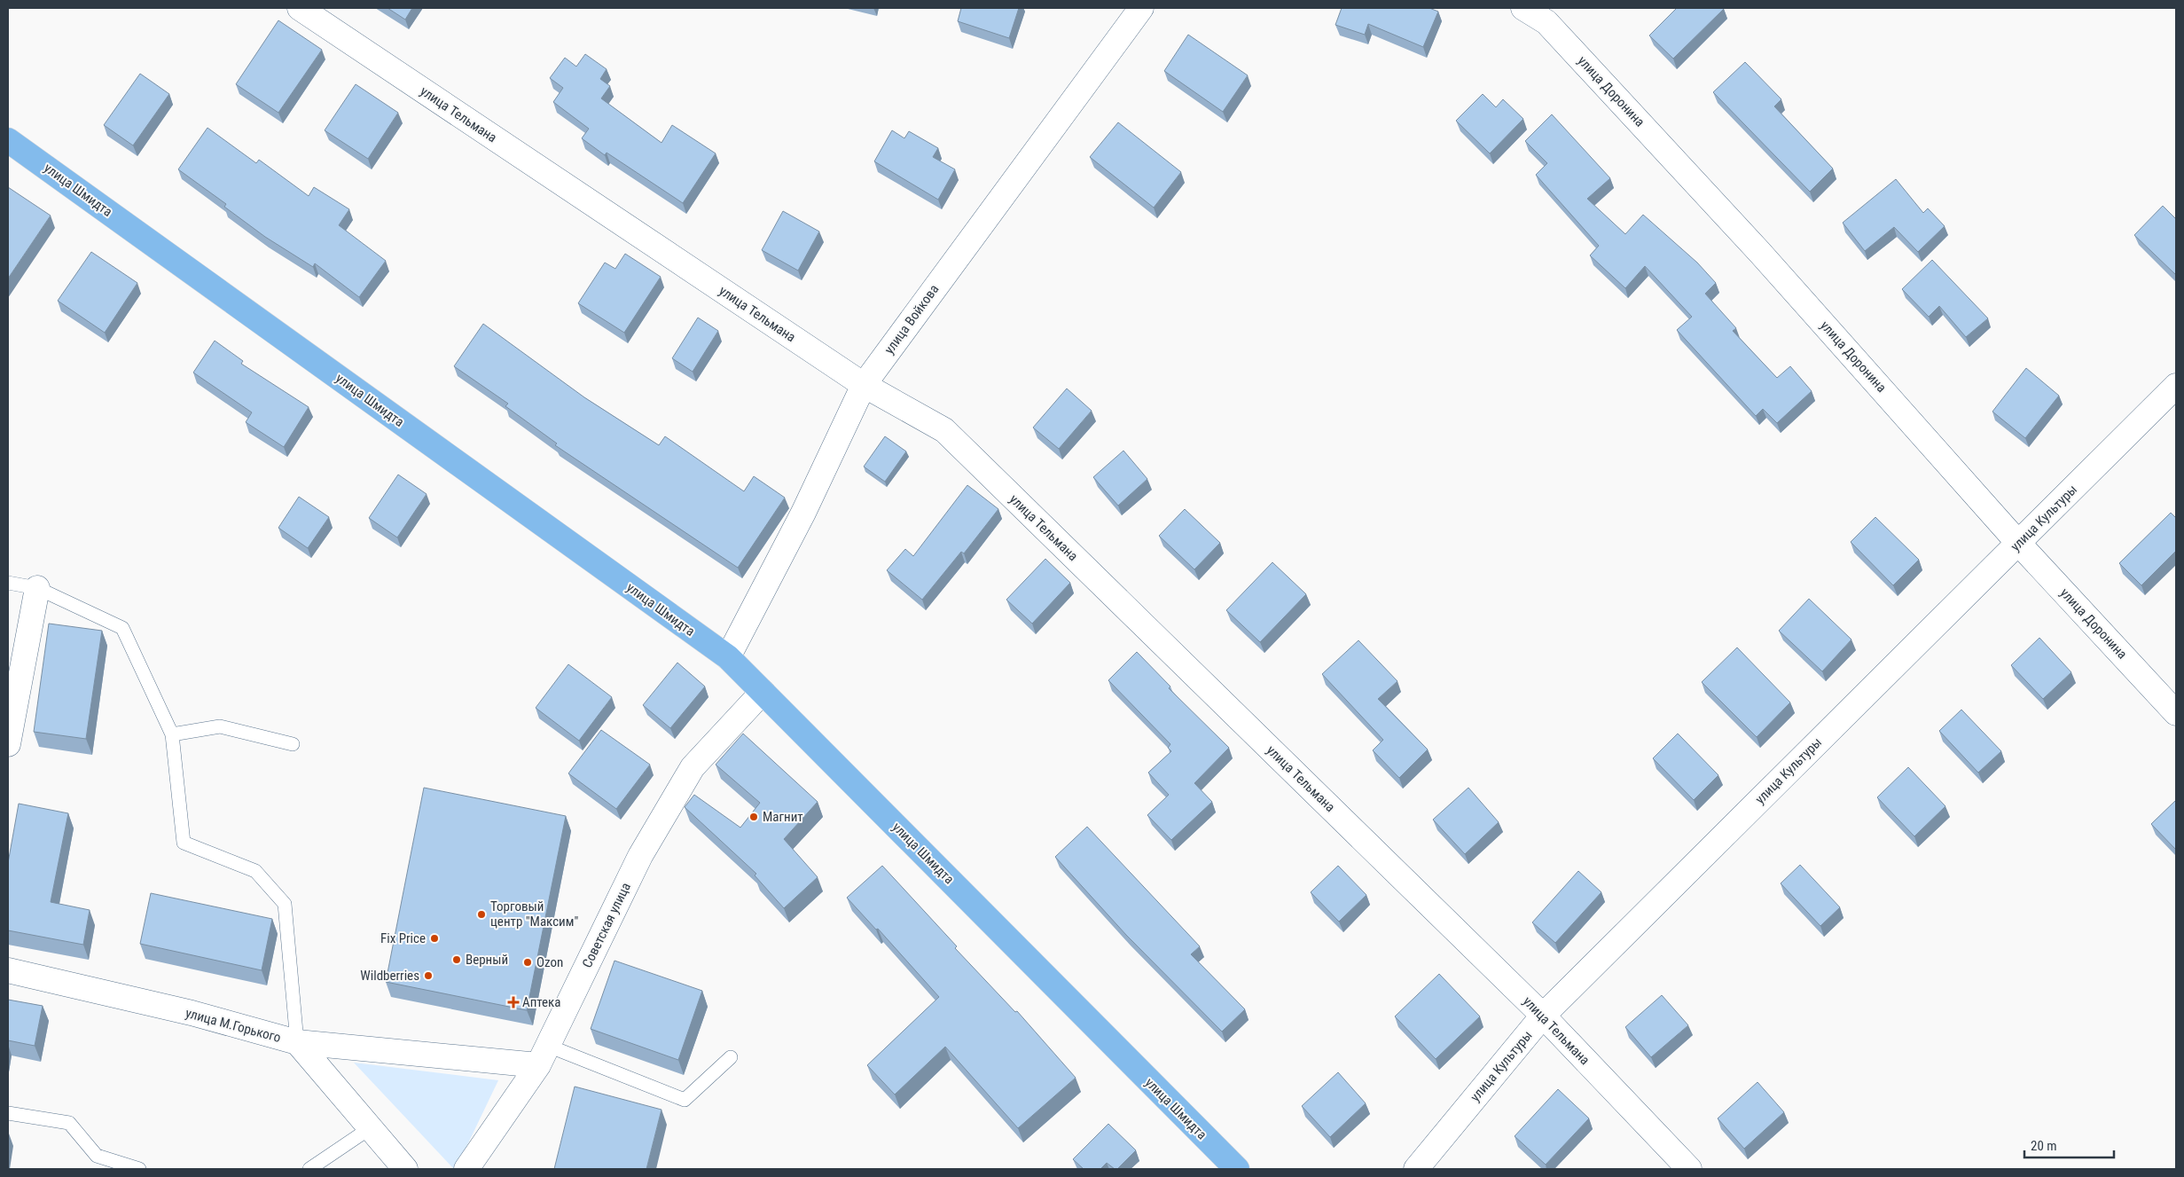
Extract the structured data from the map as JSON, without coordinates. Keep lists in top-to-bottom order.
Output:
{
  "streets": {
    "main road": ["улица Шмидта"],
    "street": [
      "улица Доронина",
      "улица Тельмана",
      "улица Войкова",
      "улица Культуры",
      "Советская улица",
      "улица М.Горького"
    ]
  },
  "crossings": [
    ["улица Доронина", "улица Культуры"],
    ["улица Тельмана", "улица Войкова"],
    ["улица Тельмана", "улица Культуры"],
    ["улица Шмидта", "улица Войкова"],
    ["улица Шмидта", "Советская улица"]
  ],
  "places": {
    "other": [
      "Магнит",
      "Торговый центр \"Максим\"",
      "Fix Price",
      "Верный",
      "Ozon",
      "Wildberries"
    ],
    "health": ["Аптека"]
  },
  "scale_bar": "20 m"
}
